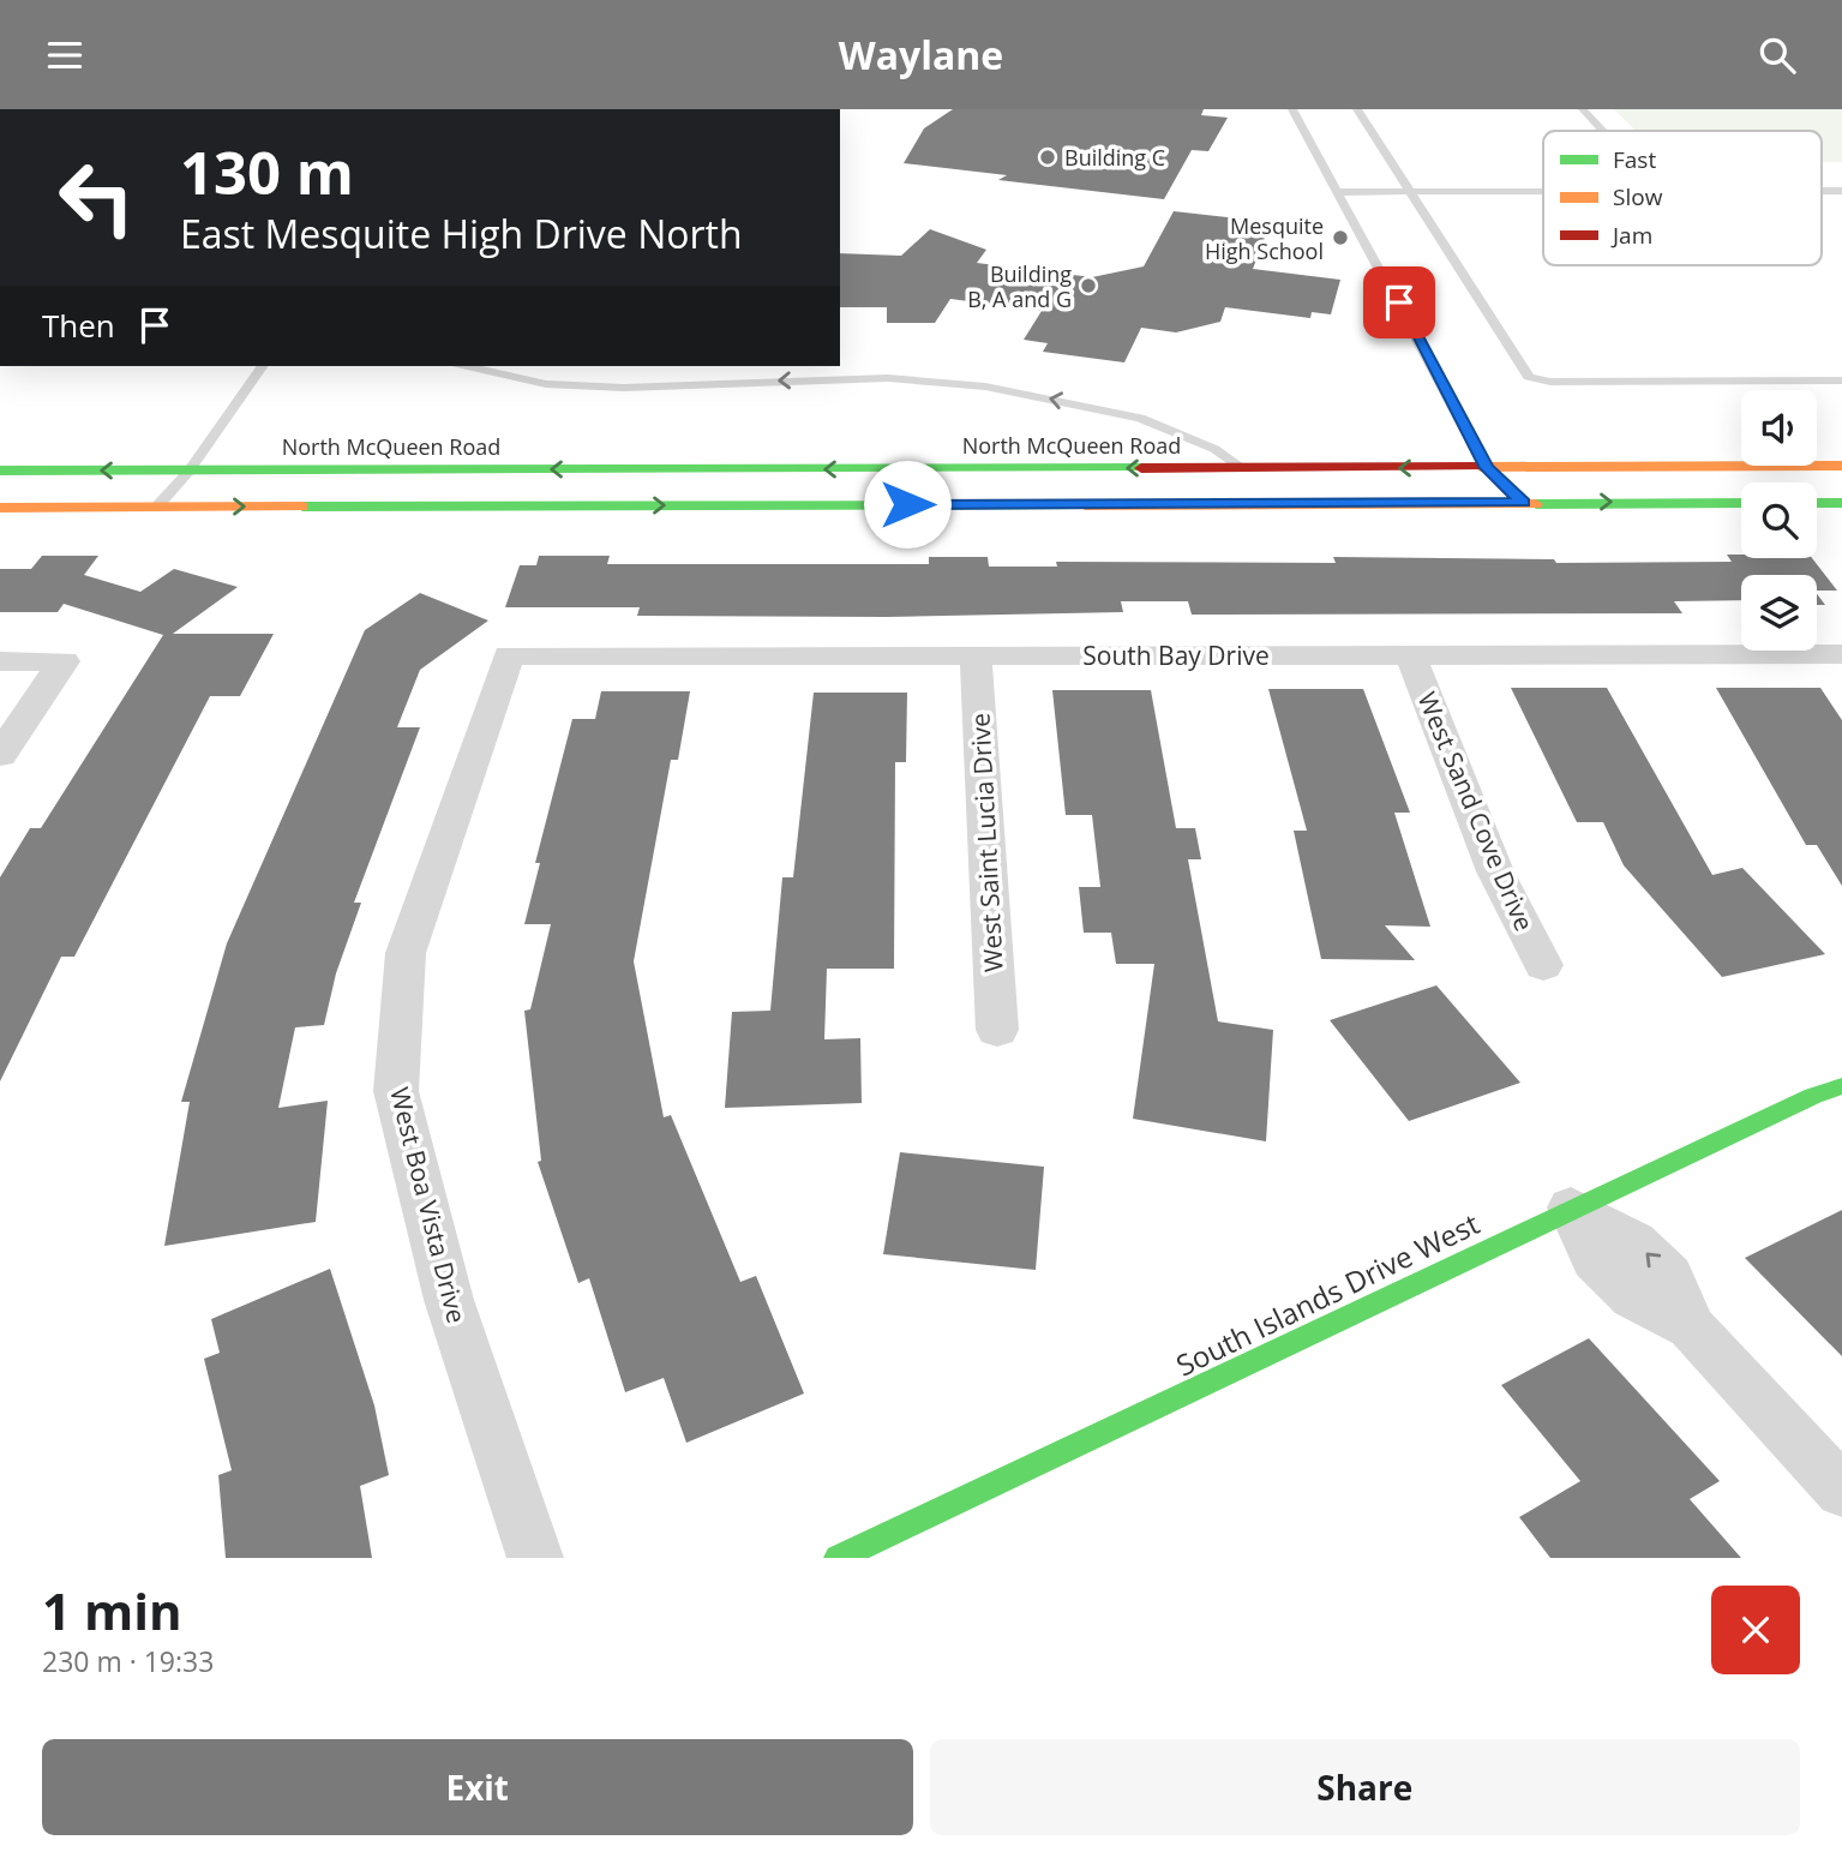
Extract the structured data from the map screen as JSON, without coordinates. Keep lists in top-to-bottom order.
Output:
{
  "streets": {
    "main road": ["North McQueen Road", "South Islands Drive West"],
    "street": [
      "South Bay Drive",
      "West Sand Cove Drive",
      "West Saint Lucia Drive",
      "West Boa Vista Drive"
    ]
  },
  "crossings": [
    ["South Bay Drive", "West Sand Cove Drive"],
    ["South Bay Drive", "West Saint Lucia Drive"],
    ["South Bay Drive", "West Boa Vista Drive"]
  ],
  "places": ["Building C", "Mesquite High School", "Building B, A and G"],
  "legend": ["Fast", "Slow", "Jam"],
  "page": {
    "header": "Waylane",
    "turn": ["130 m", "East Mesquite High Drive North"],
    "then": "Then",
    "heading": ["1 min", "230 m · 19:33"],
    "buttons": ["Exit", "Share"]
  }
}
